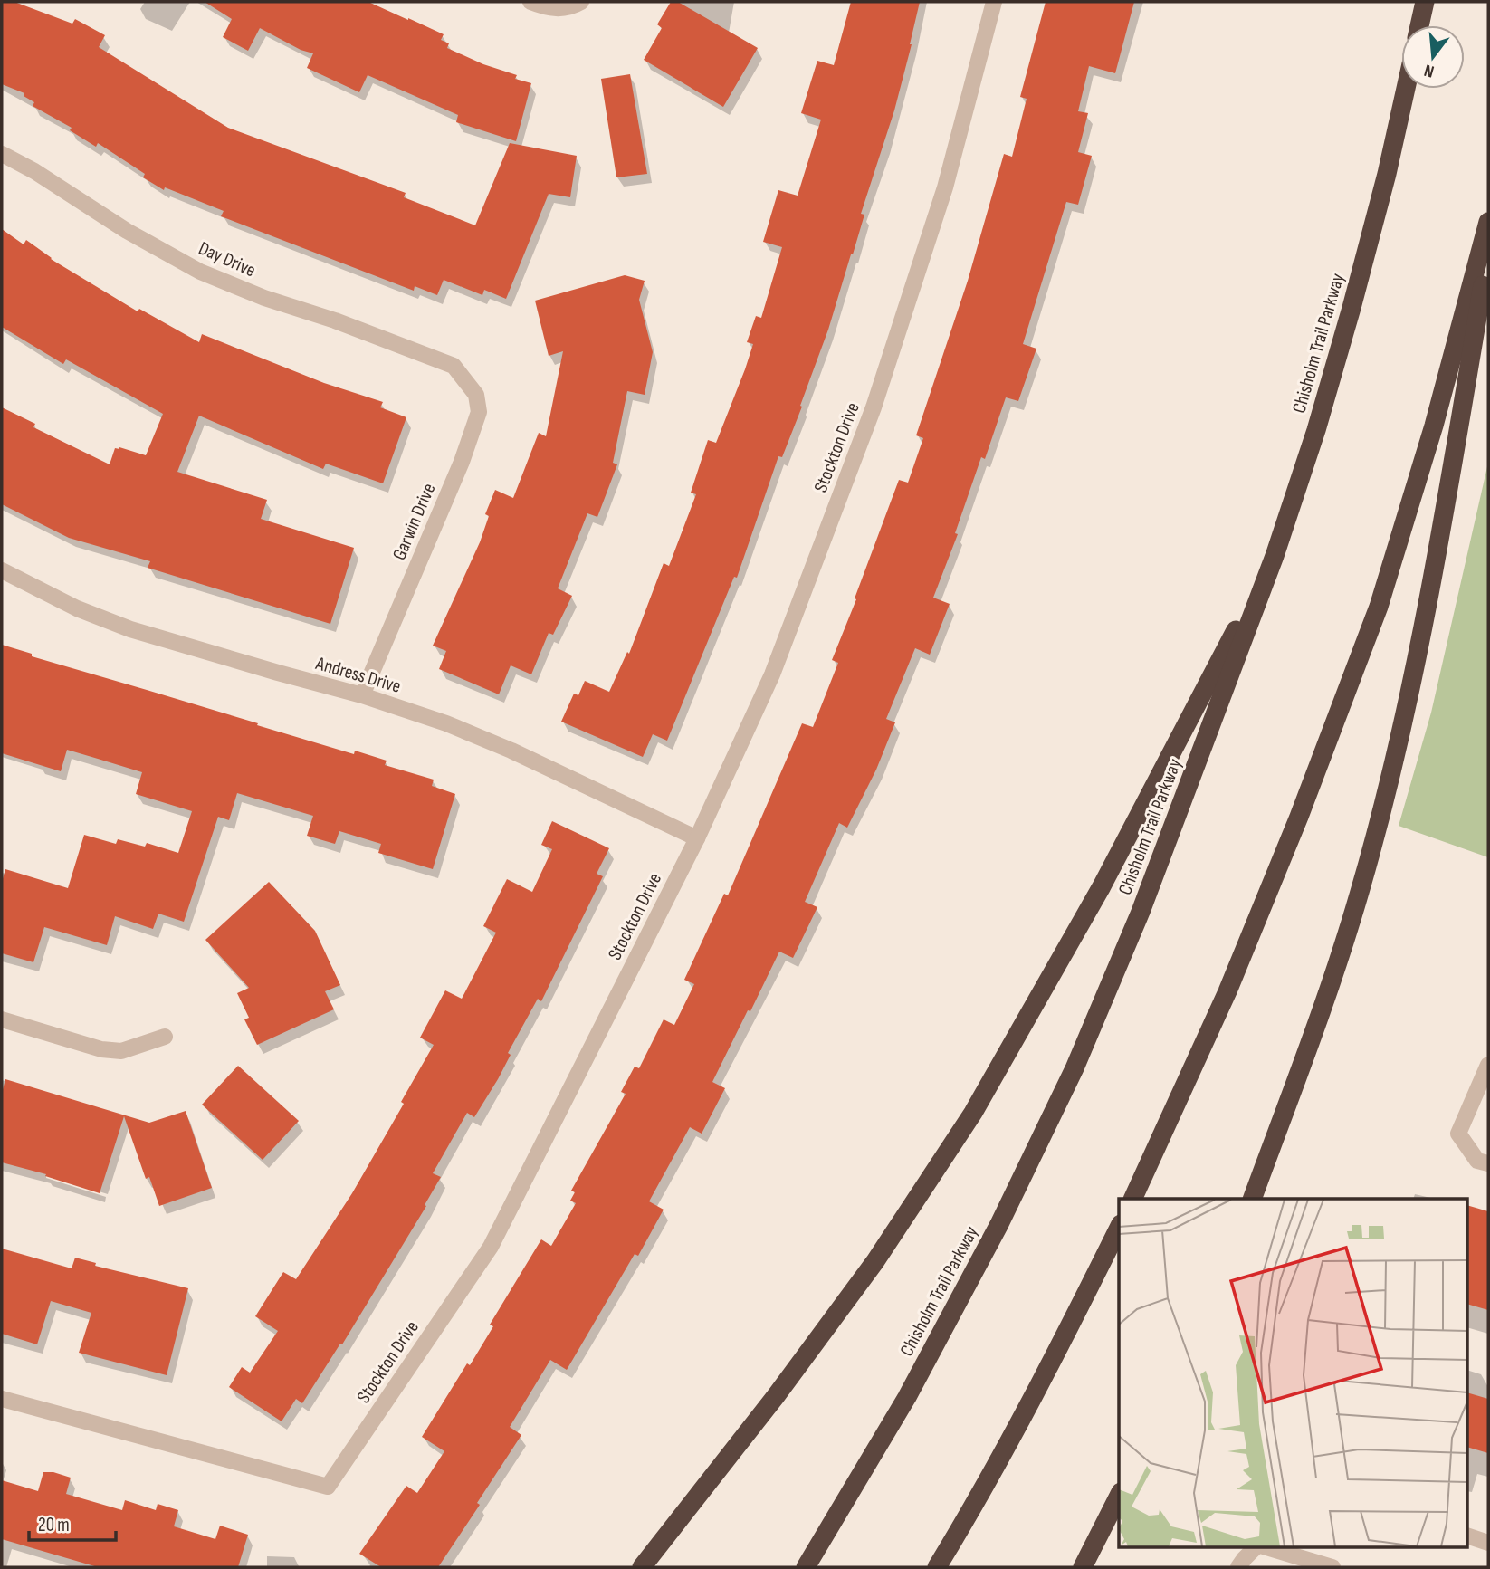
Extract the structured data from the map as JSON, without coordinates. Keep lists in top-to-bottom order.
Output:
{
  "streets": {
    "highway": ["Chisholm Trail Parkway"],
    "street": [
      "Day Drive",
      "Stockton Drive",
      "Garwin Drive",
      "Andress Drive"
    ]
  },
  "crossings": [
    ["Day Drive", "Garwin Drive"],
    ["Stockton Drive", "Andress Drive"],
    ["Garwin Drive", "Andress Drive"]
  ],
  "scale_bar": "20 m",
  "north": "bottom"
}
